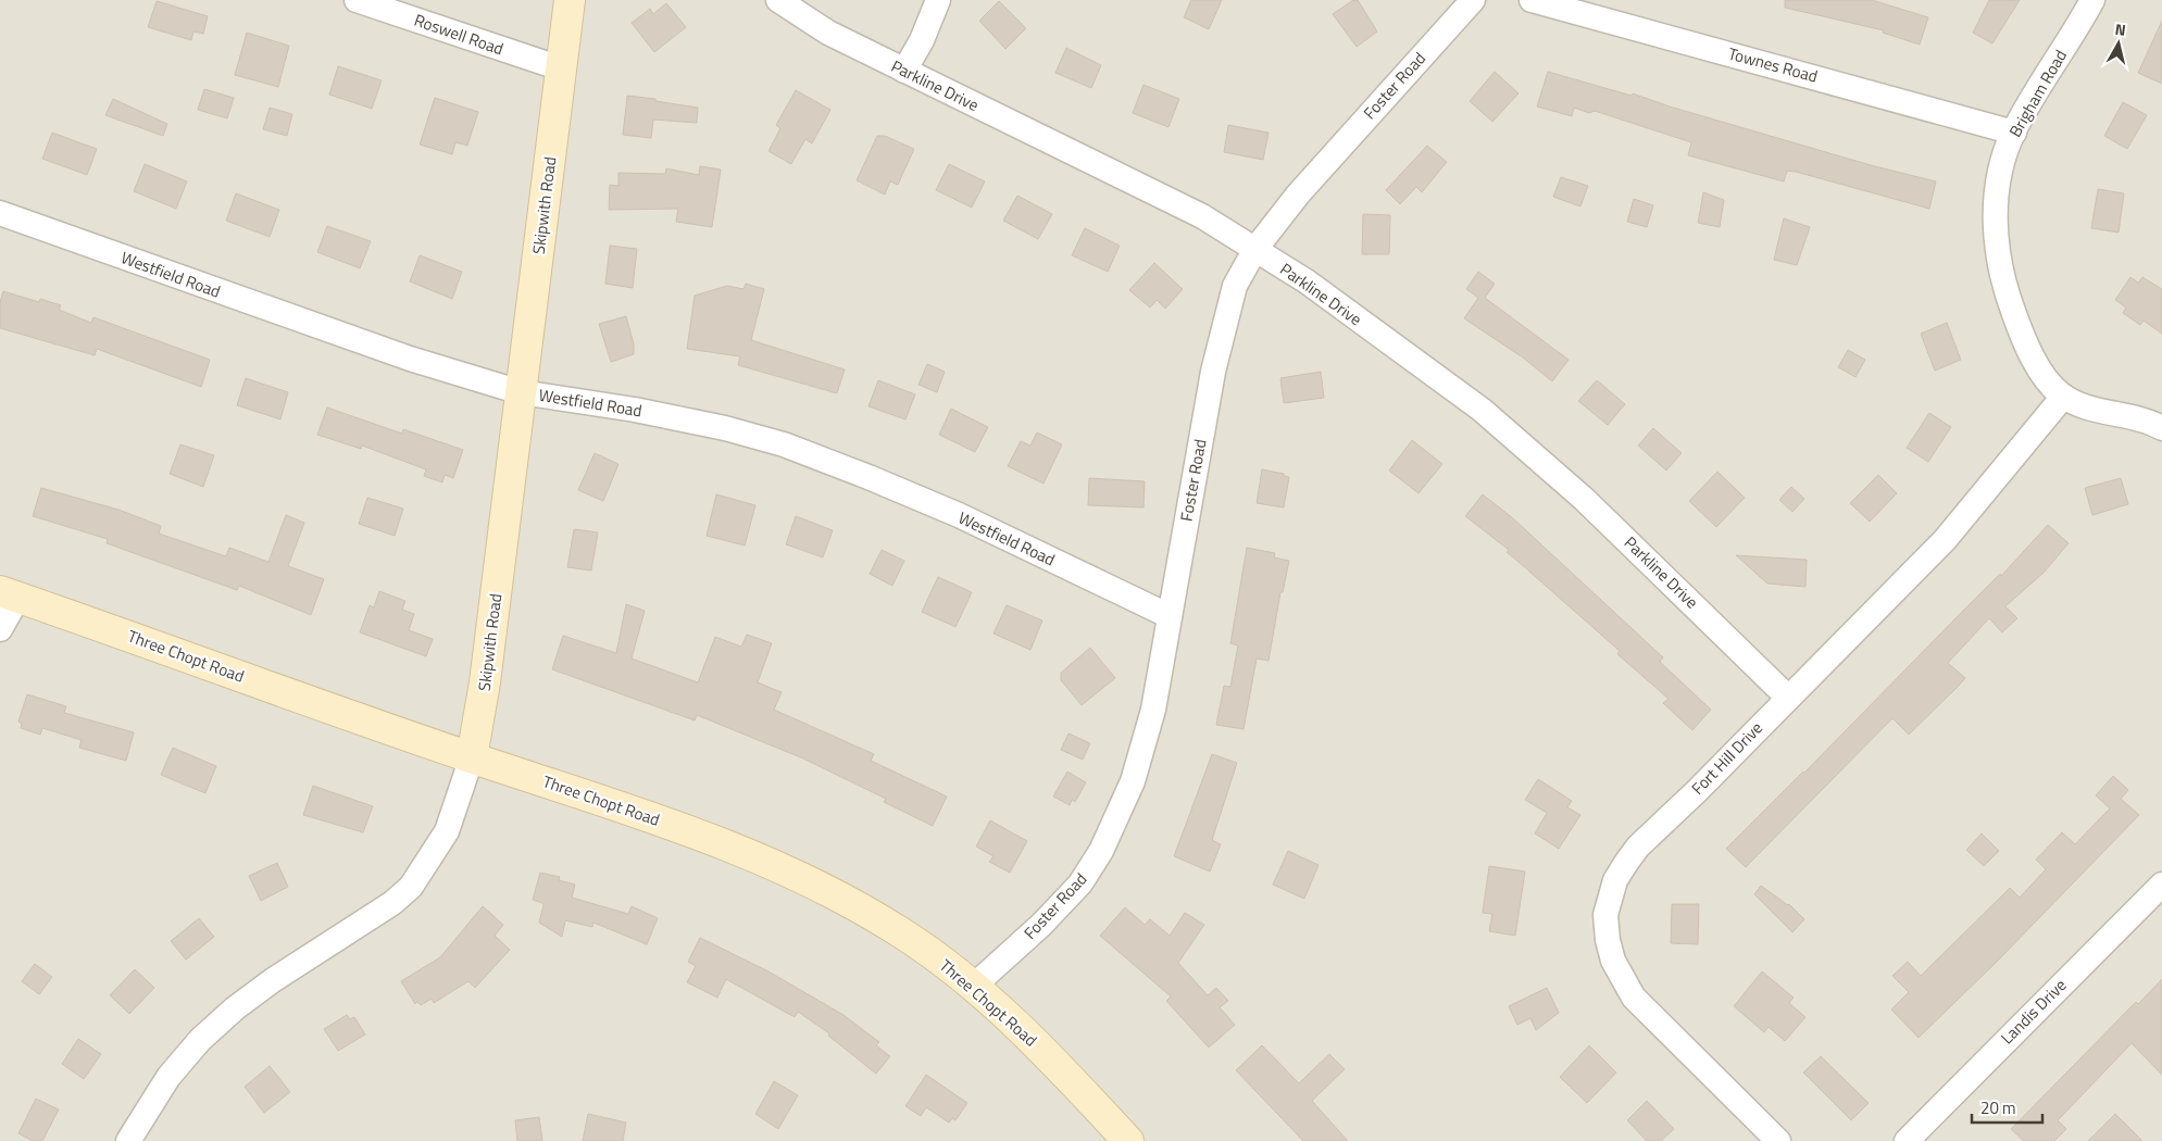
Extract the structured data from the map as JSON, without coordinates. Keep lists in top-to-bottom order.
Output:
{
  "streets": {
    "main road": ["Skipwith Road", "Three Chopt Road"],
    "street": [
      "Roswell Road",
      "Townes Road",
      "Parkline Drive",
      "Foster Road",
      "Brigham Road",
      "Westfield Road",
      "Fort Hill Drive",
      "Landis Drive"
    ]
  },
  "crossings": [
    ["Roswell Road", "Skipwith Road"],
    ["Townes Road", "Brigham Road"],
    ["Parkline Drive", "Foster Road"],
    ["Parkline Drive", "Fort Hill Drive"],
    ["Foster Road", "Westfield Road"],
    ["Foster Road", "Three Chopt Road"],
    ["Brigham Road", "Fort Hill Drive"],
    ["Skipwith Road", "Westfield Road"],
    ["Skipwith Road", "Three Chopt Road"]
  ],
  "scale_bar": "20 m",
  "north": "top"
}
